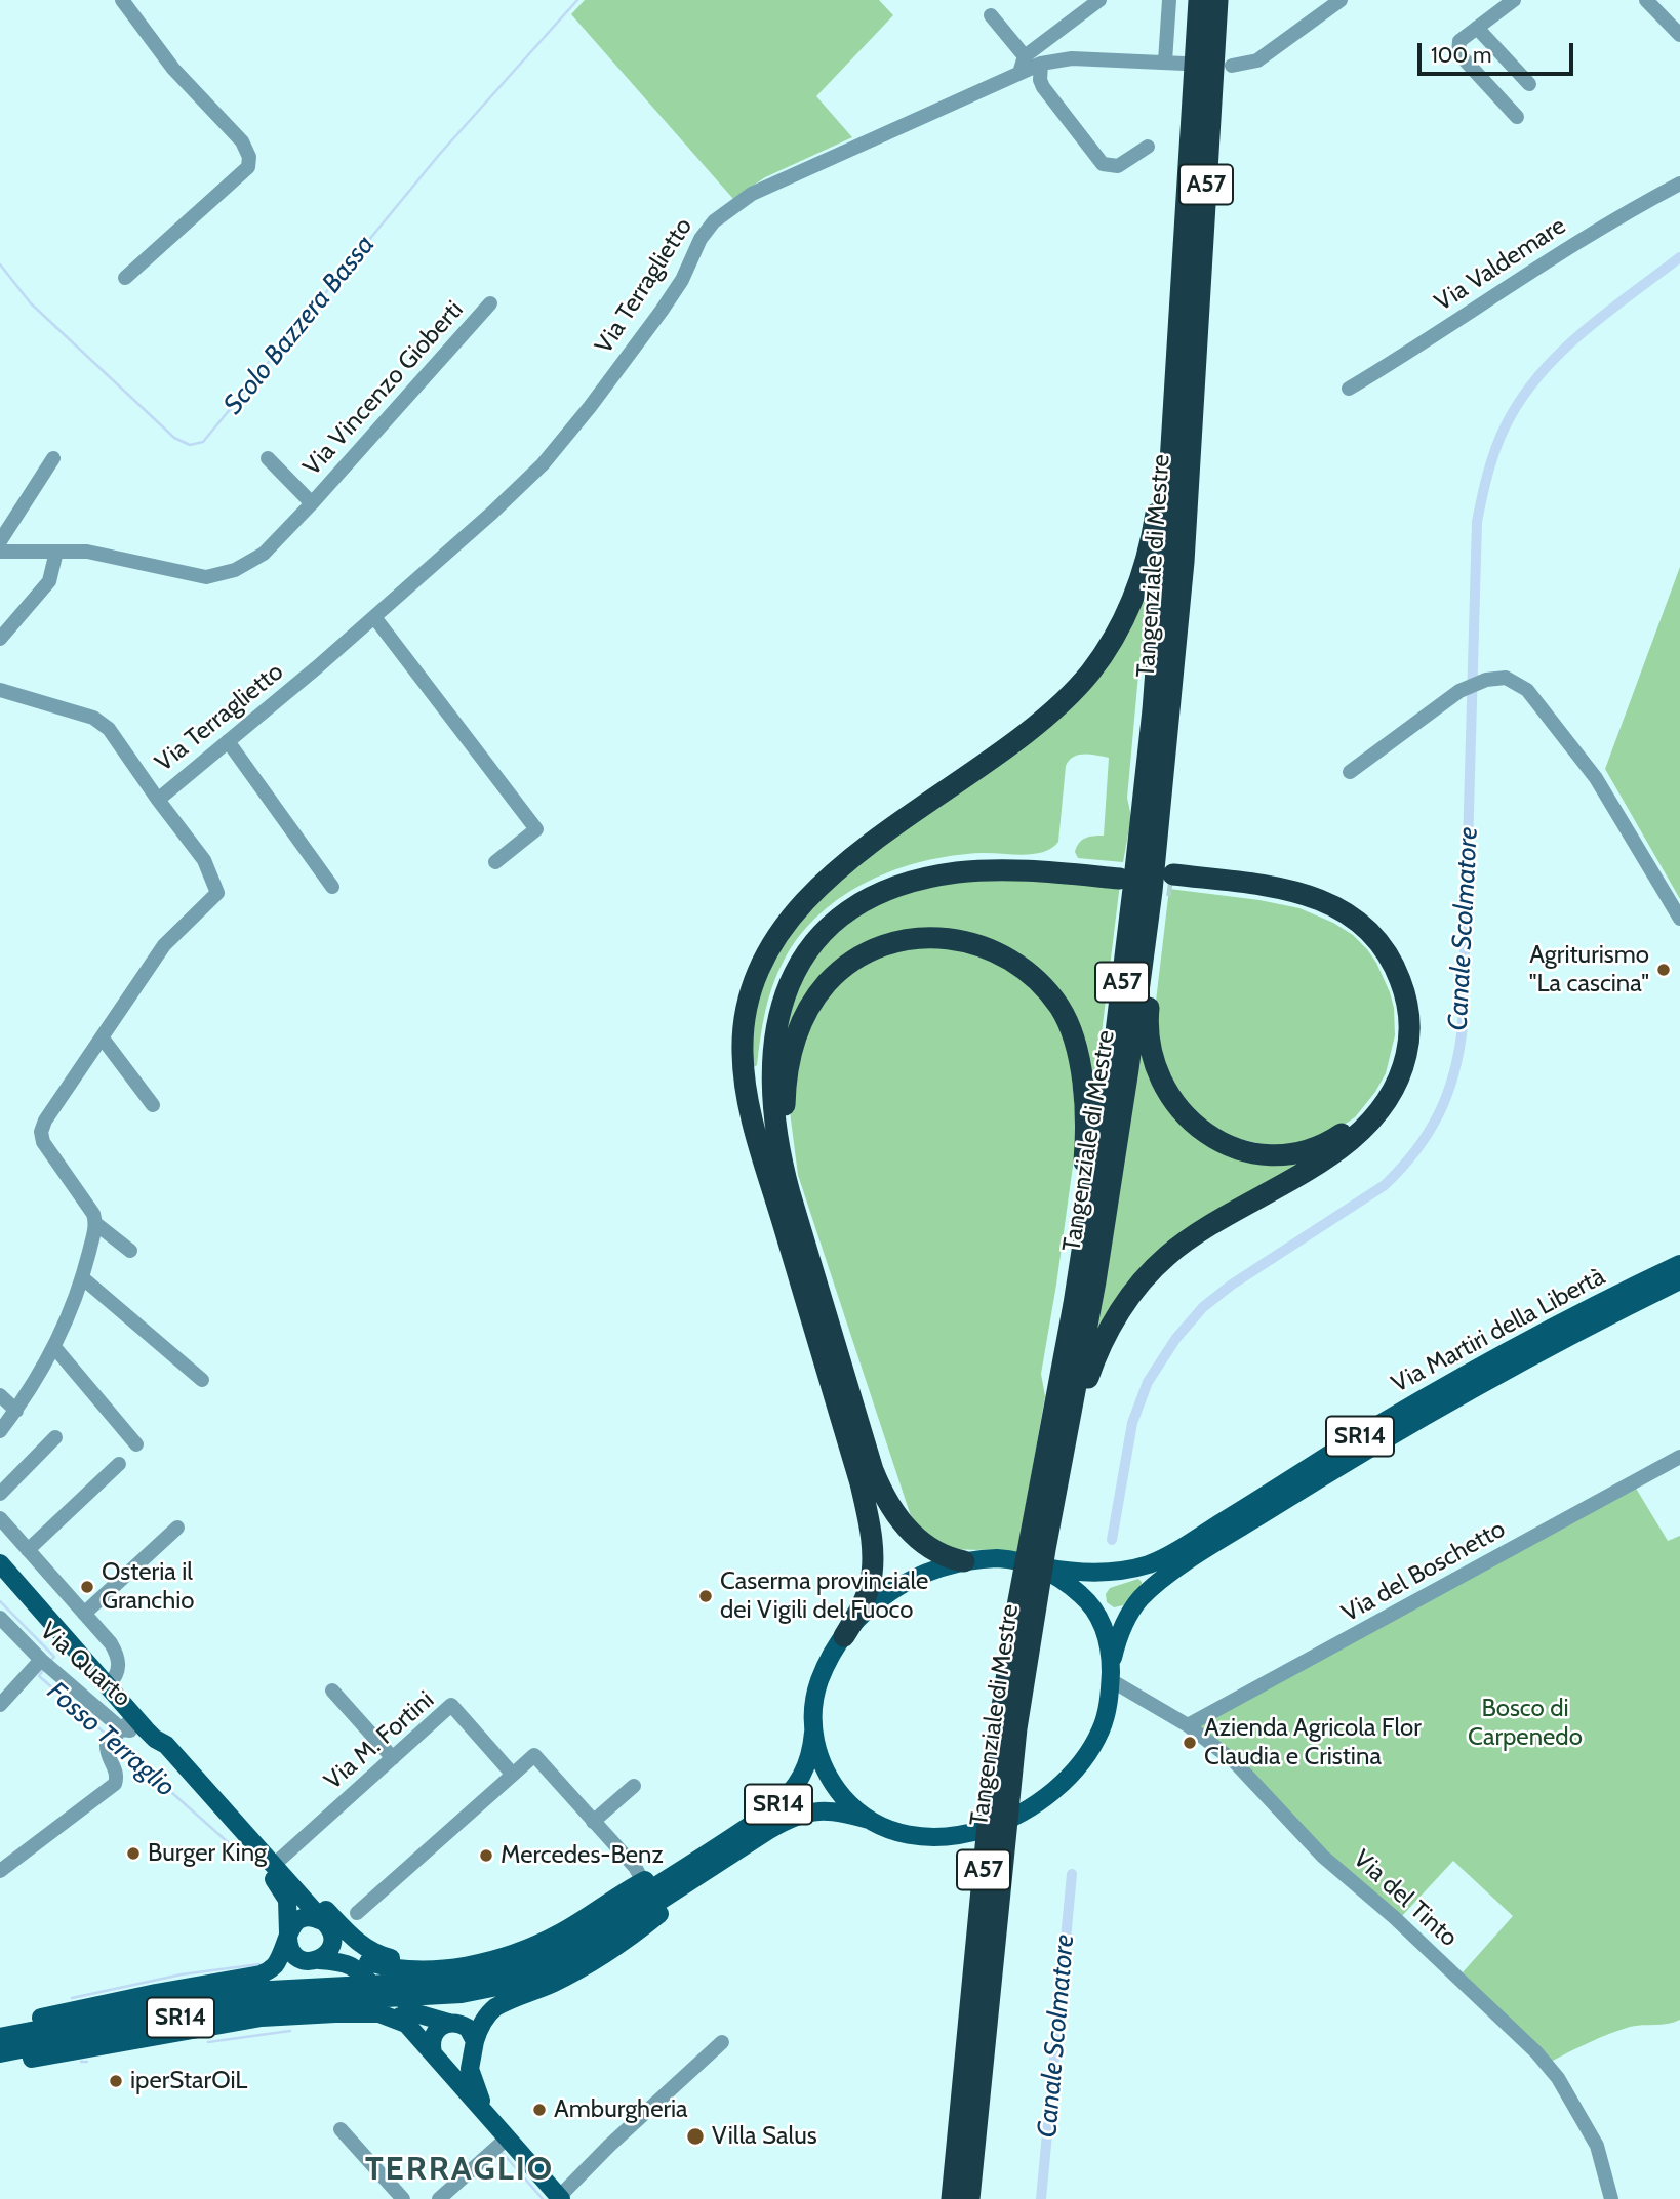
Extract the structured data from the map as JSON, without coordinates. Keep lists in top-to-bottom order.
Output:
{
  "streets": {
    "highway": ["A57", "Tangenziale di Mestre"],
    "main road": ["Via Martiri della Libertà", "SR14"],
    "street": [
      "Via Valdemare",
      "Via Terraglietto",
      "Via Vincenzo Gioberti",
      "Via del Boschetto",
      "Via Quarto",
      "Via M. Fortini",
      "Via del Tinto"
    ]
  },
  "crossings": [
    ["A57", "Tangenziale di Mestre"],
    ["A57", "SR14"],
    ["Tangenziale di Mestre", "Via Martiri della Libertà"],
    ["Tangenziale di Mestre", "SR14"],
    ["Via Martiri della Libertà", "SR14"],
    ["Via Martiri della Libertà", "Via del Tinto"],
    ["SR14", "Via del Tinto"],
    ["Via del Boschetto", "Via del Tinto"]
  ],
  "districts": ["TERRAGLIO"],
  "water": ["Scolo Bazzera Bassa", "Canale Scolmatore", "Fosso Terraglio"],
  "parks": ["Bosco di Carpenedo"],
  "places": [
    "Agriturismo \"La cascina\"",
    "Osteria il Granchio",
    "Caserma provinciale dei Vigili del Fuoco",
    "Azienda Agricola Flor Claudia e Cristina",
    "Burger King",
    "Mercedes-Benz",
    "iperStarOiL",
    "Amburgheria",
    "Villa Salus"
  ],
  "scale_bar": "100 m"
}
